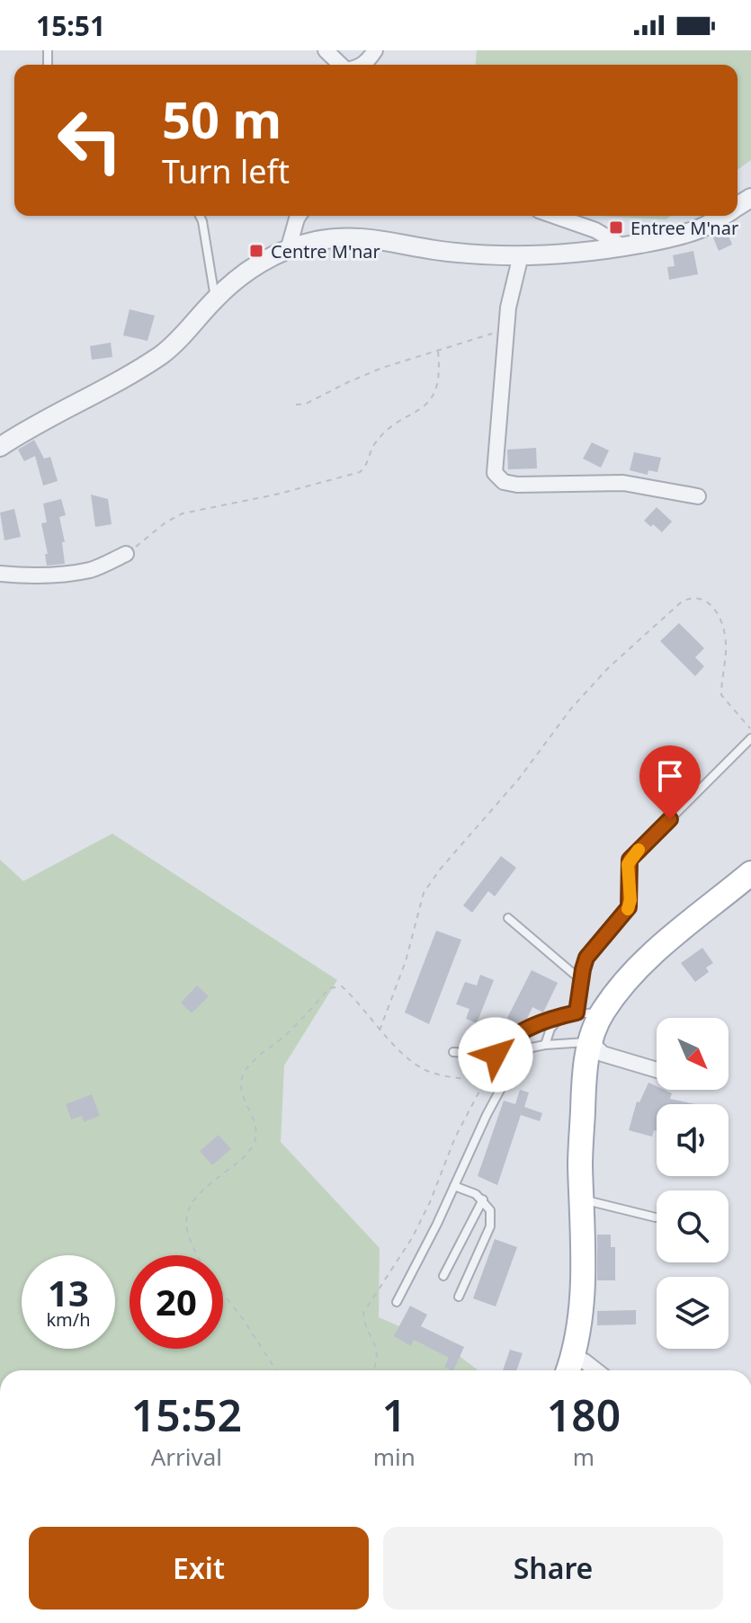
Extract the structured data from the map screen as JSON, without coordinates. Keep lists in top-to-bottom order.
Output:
{
  "places": {
    "transit": ["Entree M'nar", "Centre M'nar"]
  },
  "north": "bottom right",
  "page": {
    "status": "15:51",
    "turn": ["50 m", "Turn left"],
    "speed": "13 km/h",
    "limit": "20",
    "eta": [
      "15:52",
      "Arrival",
      "1",
      "min",
      "180",
      "m"
    ],
    "buttons": ["Exit", "Share"]
  }
}
